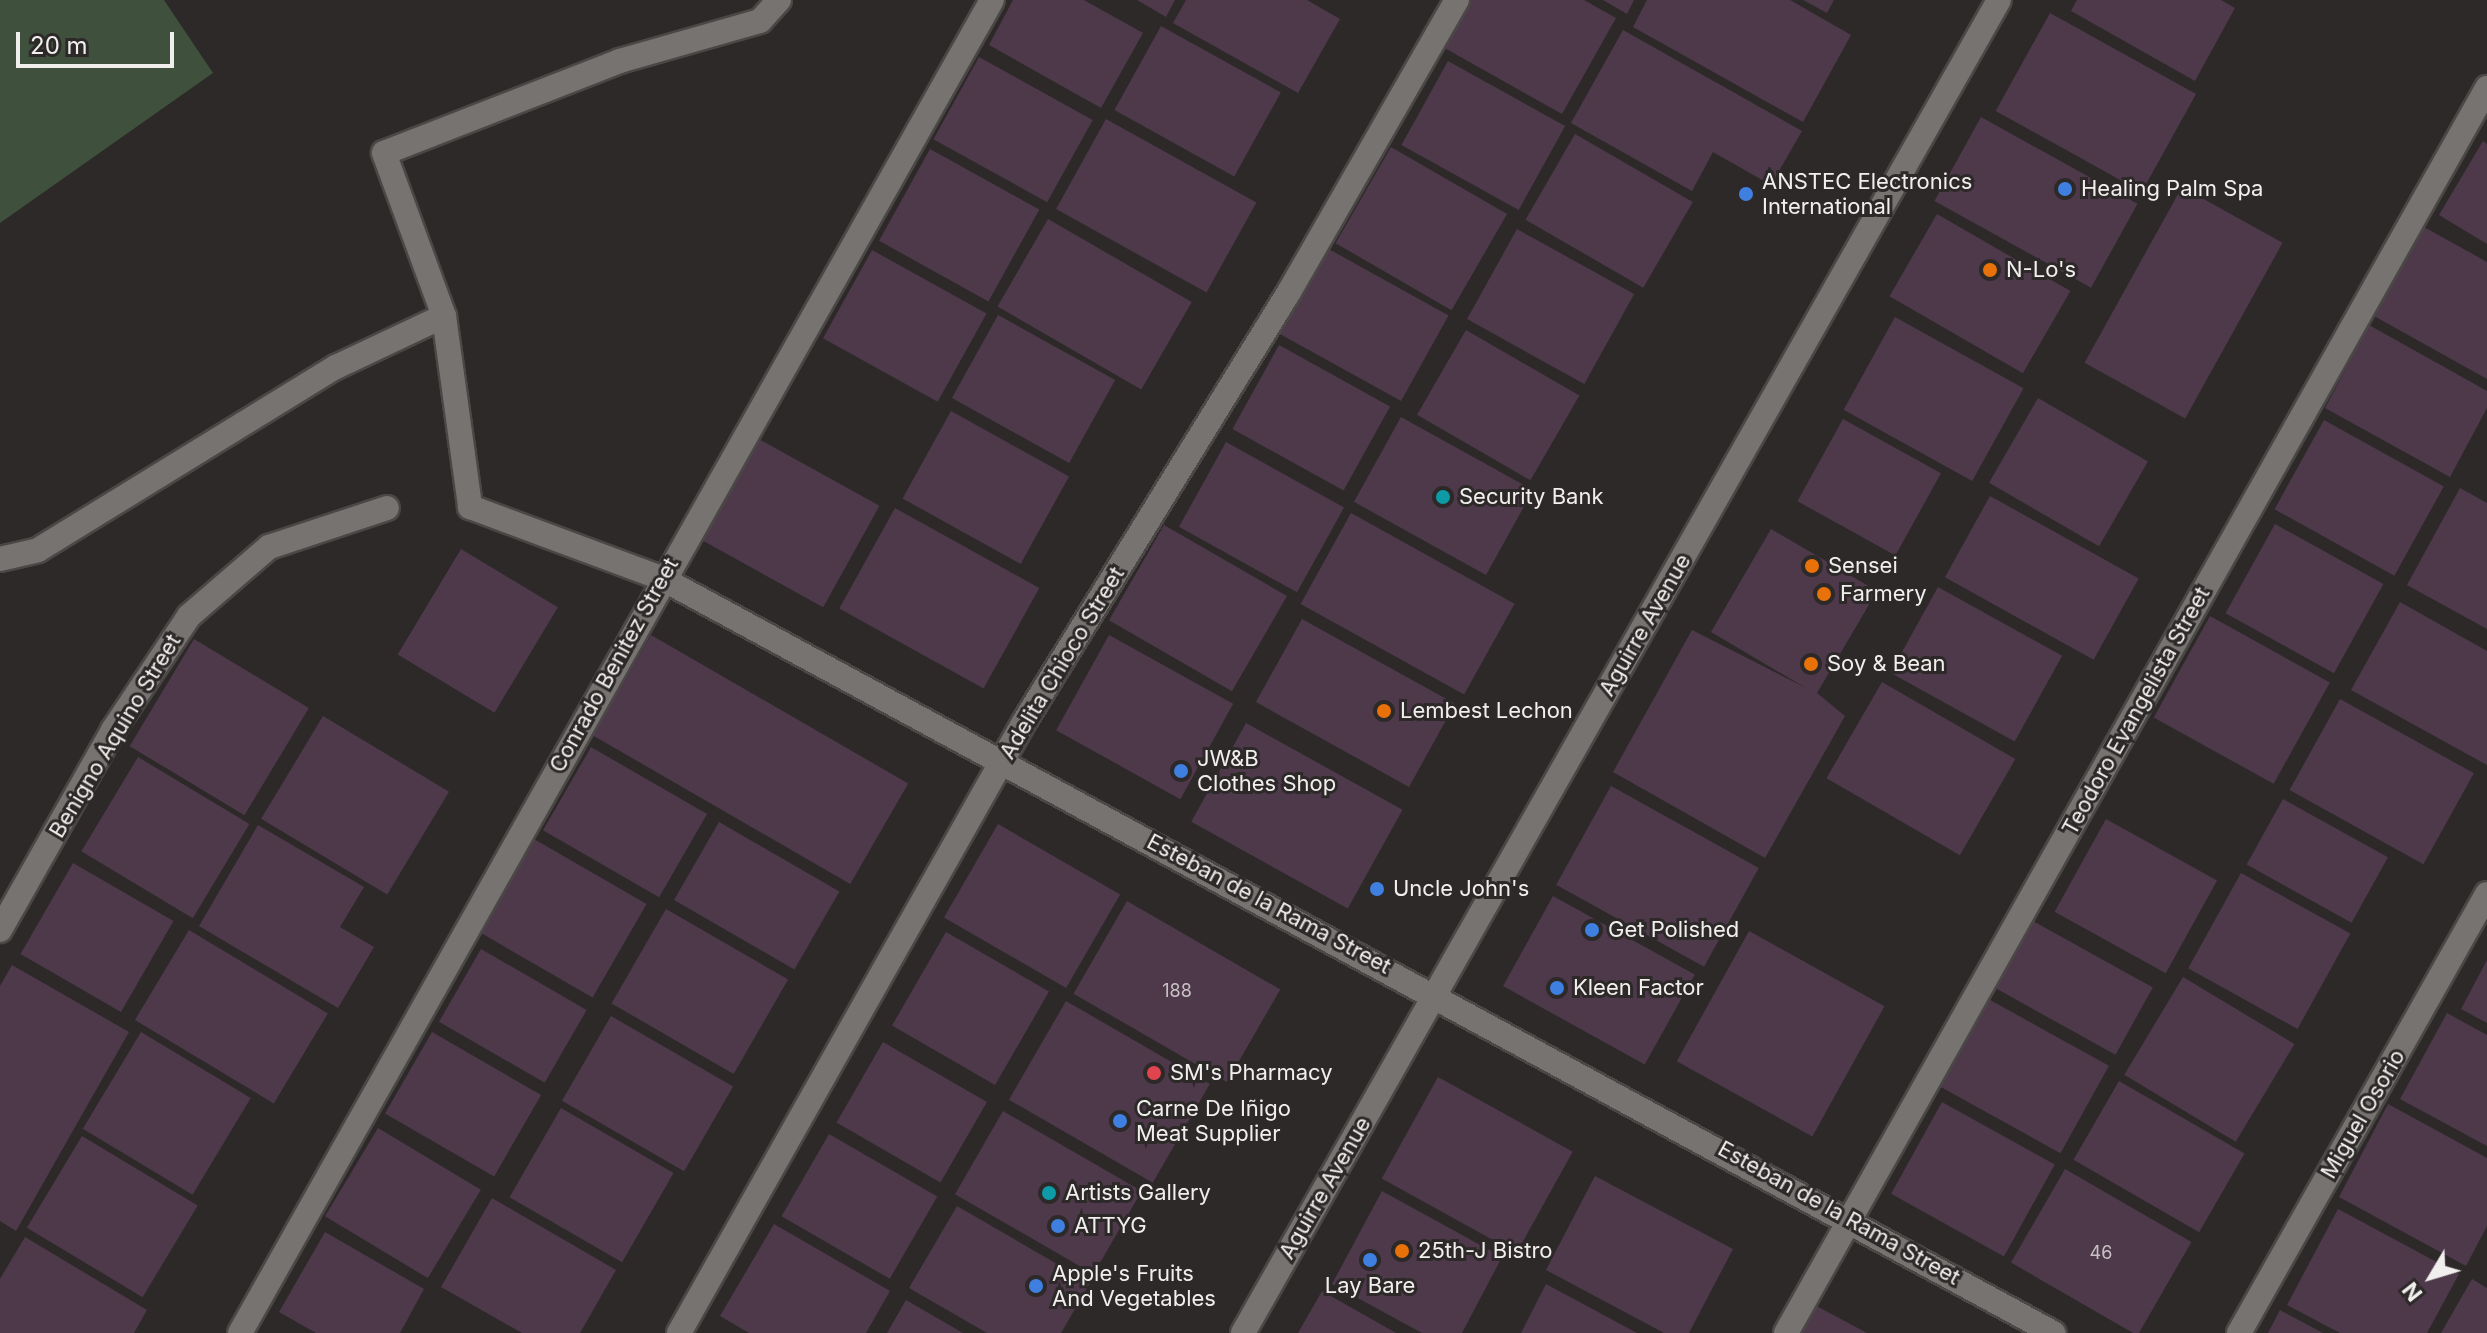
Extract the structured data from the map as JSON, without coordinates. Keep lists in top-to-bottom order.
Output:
{
  "streets": {
    "street": [
      "Aguirre Avenue",
      "Adelita Chioco Street",
      "Conrado Benitez Street",
      "Teodoro Evangelista Street",
      "Benigno Aquino Street",
      "Esteban de la Rama Street",
      "Miguel Osorio"
    ]
  },
  "crossings": [
    ["Aguirre Avenue", "Esteban de la Rama Street"],
    ["Adelita Chioco Street", "Esteban de la Rama Street"],
    ["Conrado Benitez Street", "Esteban de la Rama Street"],
    ["Teodoro Evangelista Street", "Esteban de la Rama Street"]
  ],
  "places": [
    "Healing Palm Spa",
    "ANSTEC Electronics International",
    "N-Lo's",
    "Security Bank",
    "Sensei",
    "Farmery",
    "Soy & Bean",
    "Lembest Lechon",
    "JW&B Clothes Shop",
    "Uncle John's",
    "Get Polished",
    "Kleen Factor",
    "SM's Pharmacy",
    "Carne De Iñigo Meat Supplier",
    "Artists Gallery",
    "ATTYG",
    "25th-J Bistro",
    "Lay Bare",
    "Apple's Fruits And Vegetables"
  ],
  "house_numbers": ["188", "46"],
  "scale_bar": "20 m",
  "north": "bottom left"
}
